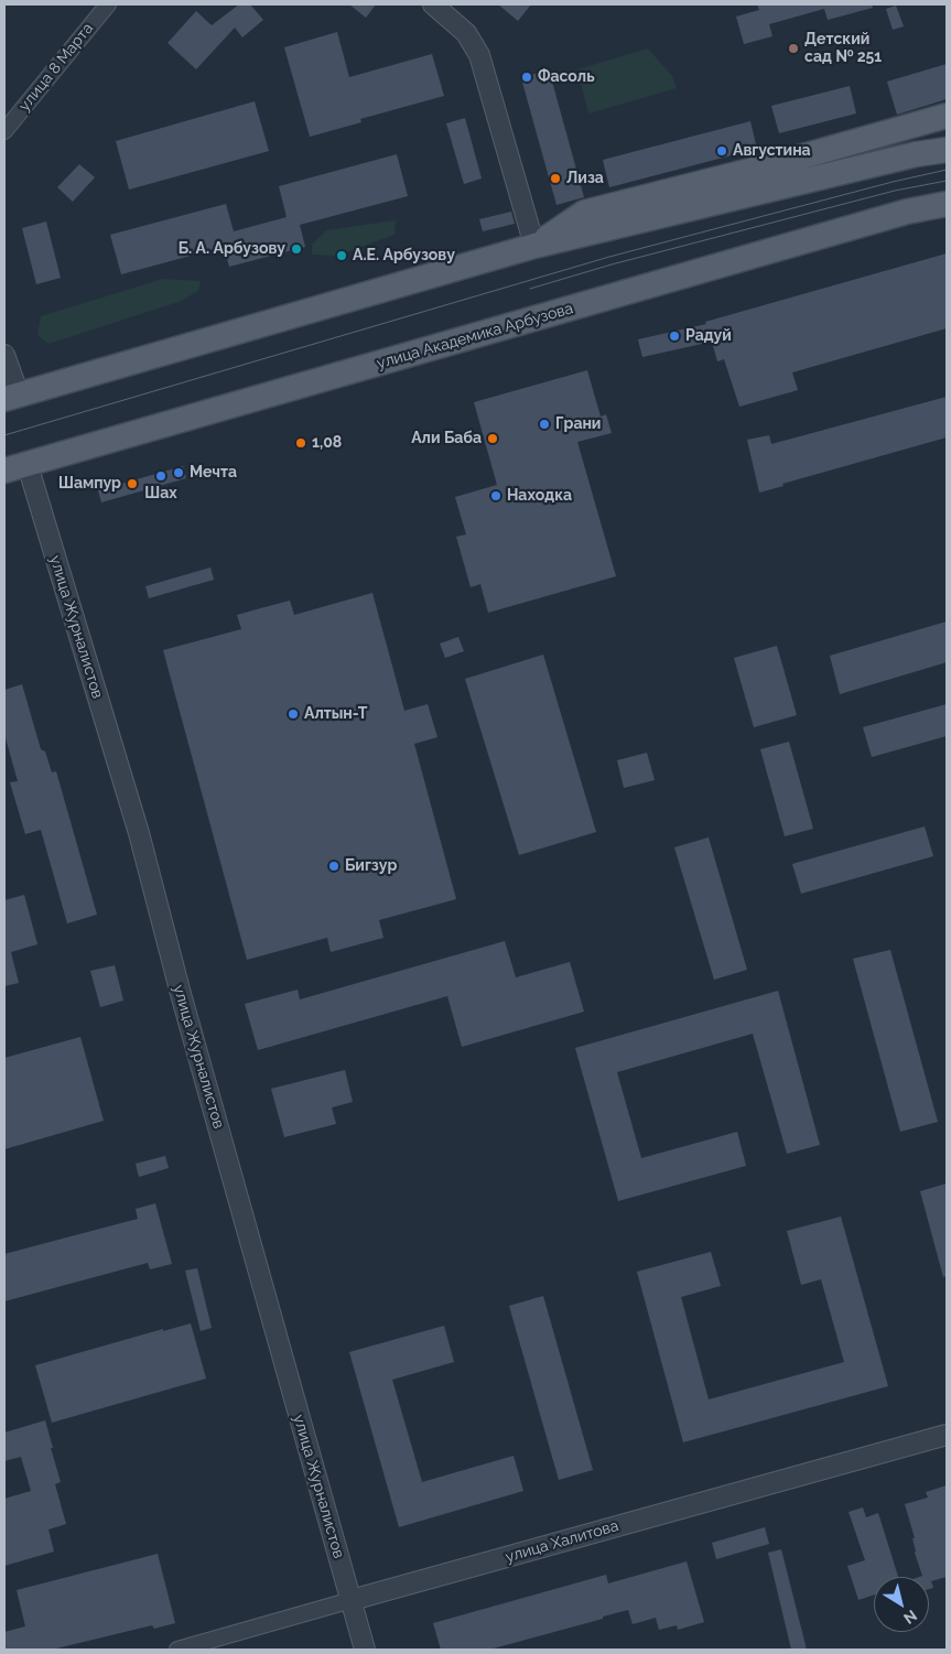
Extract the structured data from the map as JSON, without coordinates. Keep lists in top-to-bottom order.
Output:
{
  "streets": {
    "main road": ["улица Академика Арбузова"],
    "street": ["улица 8 Марта", "улица Журналистов", "улица Халитова"]
  },
  "crossings": [
    ["улица Академика Арбузова", "улица Журналистов"],
    ["улица Журналистов", "улица Халитова"]
  ],
  "places": [
    "Детский сад № 251",
    "Фасоль",
    "Августина",
    "Лиза",
    "Б. А. Арбузову",
    "А.Е. Арбузову",
    "Радуй",
    "Грани",
    "Али Баба",
    "1,08",
    "Мечта",
    "Шах",
    "Шампур",
    "Находка",
    "Алтын-Т",
    "Бигзур"
  ],
  "north": "bottom right"
}
